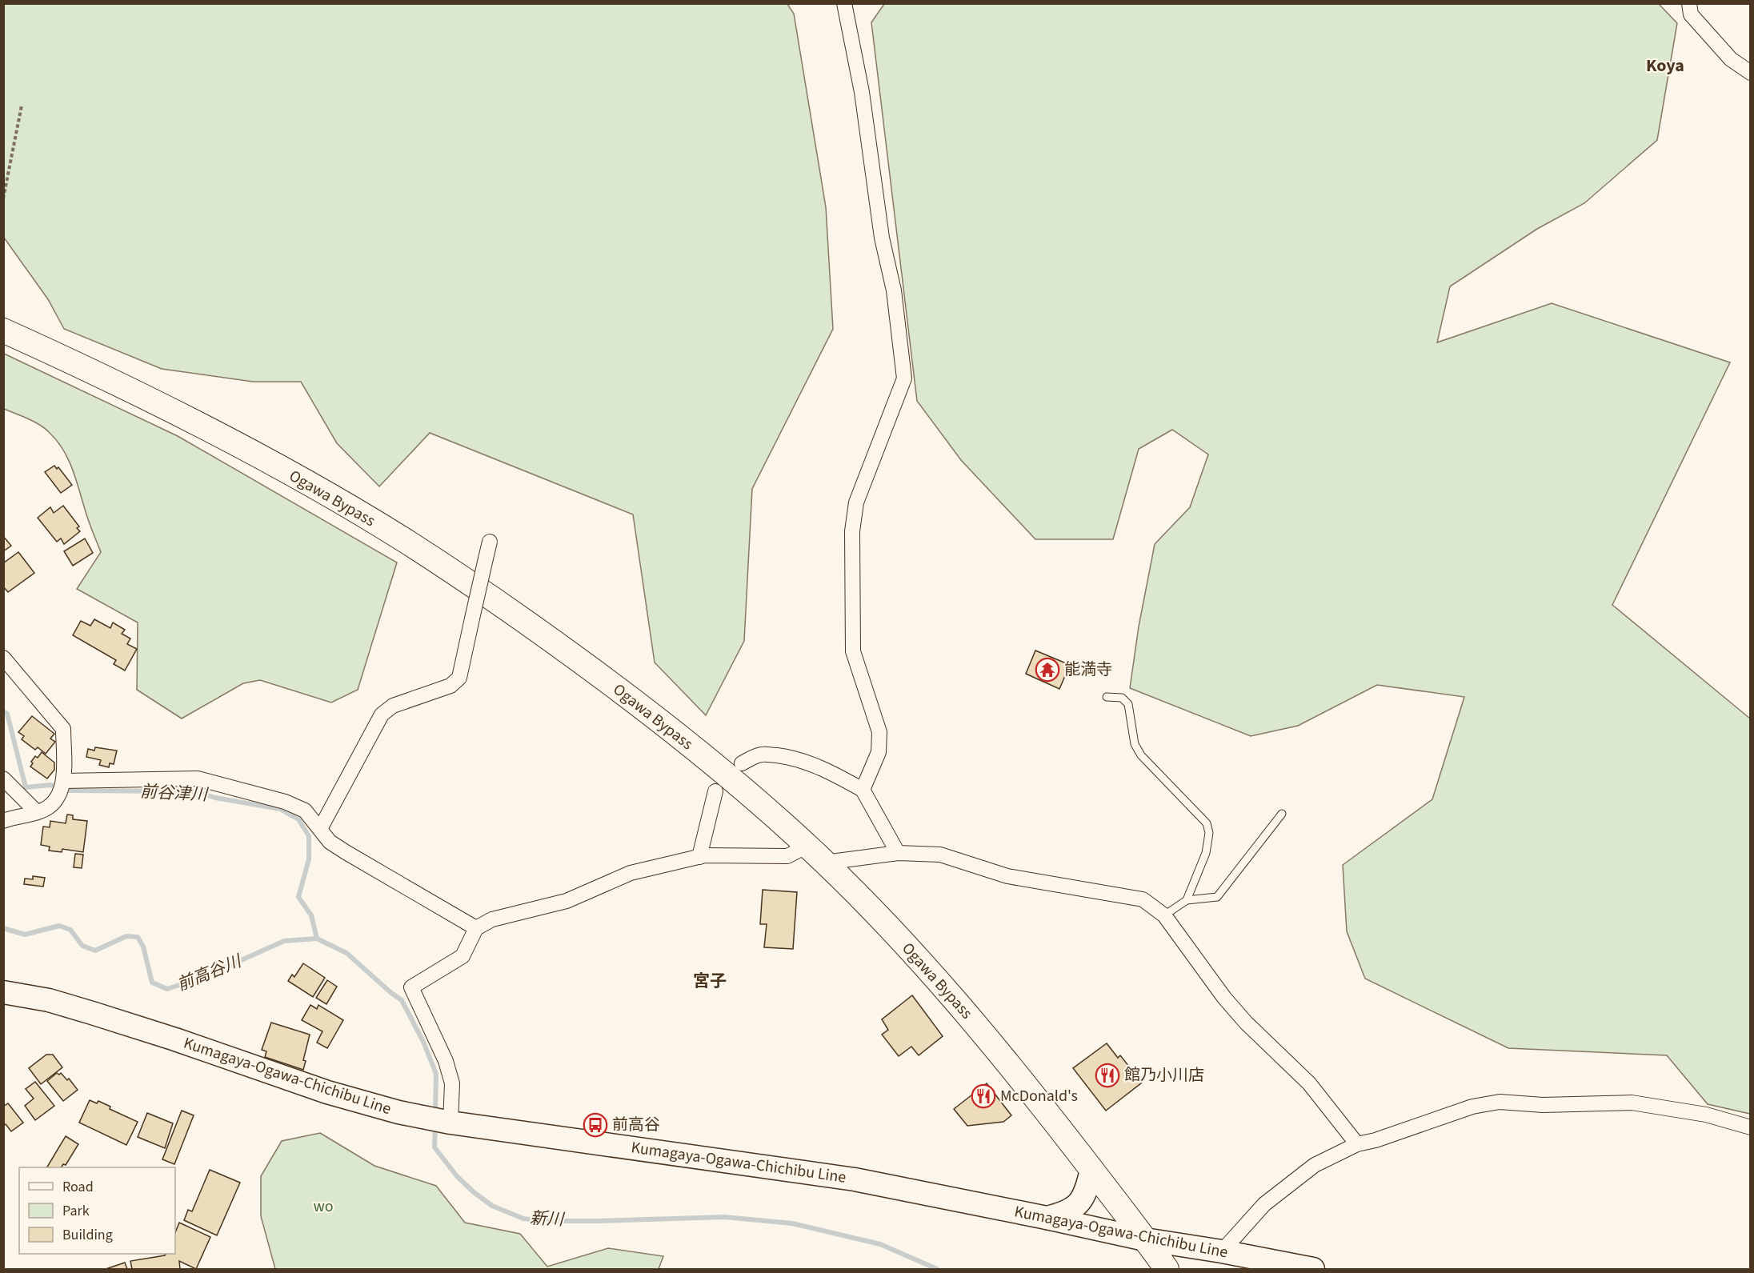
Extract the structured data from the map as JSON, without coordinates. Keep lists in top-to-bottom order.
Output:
{
  "streets": {
    "highway": ["Ogawa Bypass"],
    "main road": ["Kumagaya-Ogawa-Chichibu Line"]
  },
  "crossings": [
    ["Ogawa Bypass", "Kumagaya-Ogawa-Chichibu Line"]
  ],
  "districts": ["Koya", "宮子"],
  "water": ["前谷津川", "前高谷川", "新川"],
  "parks": ["wo"],
  "places": {
    "temple": ["能満寺"],
    "restaurant": ["館乃小川店", "McDonald's"],
    "bus stop": ["前高谷"]
  },
  "legend": ["Road", "Park", "Building"]
}
